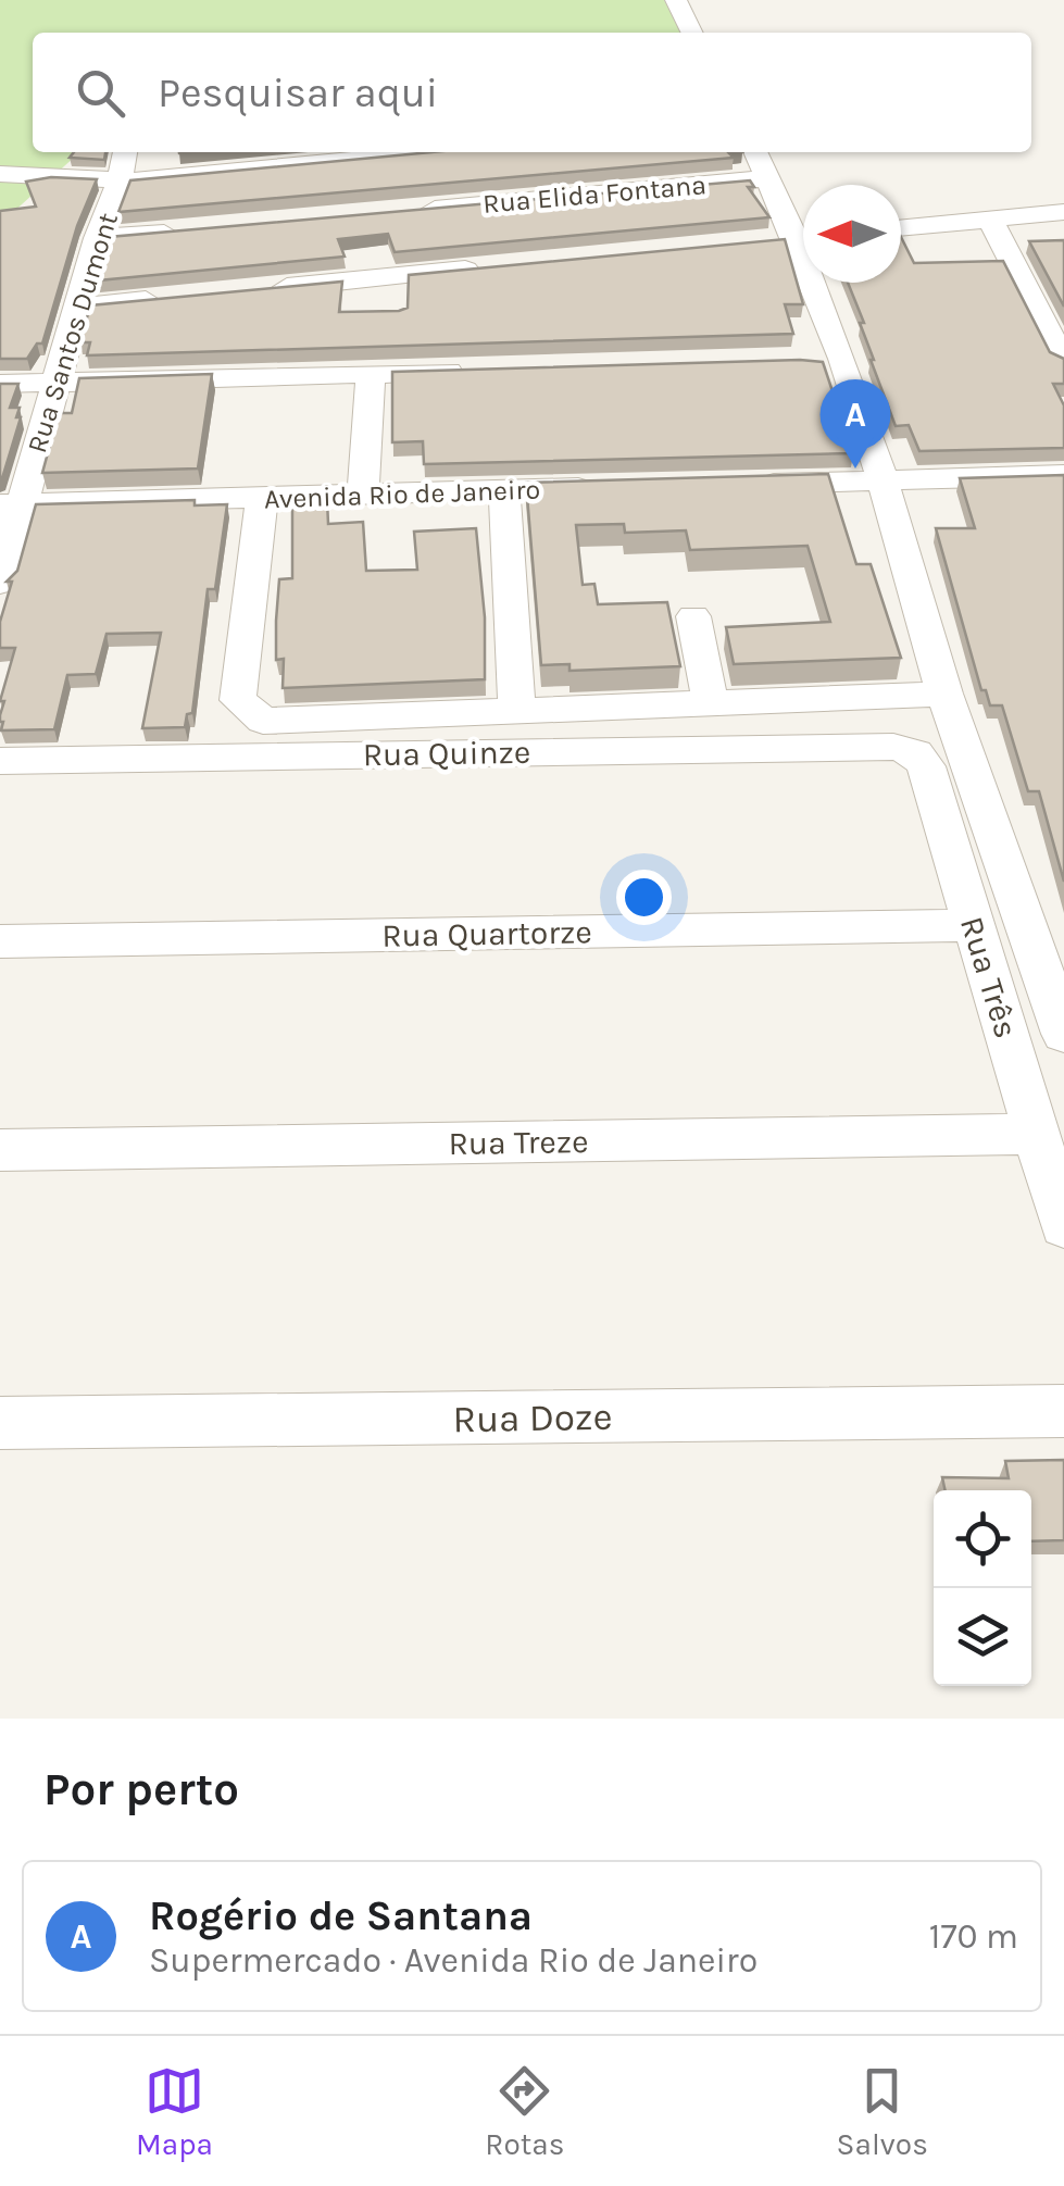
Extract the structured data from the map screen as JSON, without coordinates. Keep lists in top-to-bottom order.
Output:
{
  "streets": {
    "street": [
      "Rua Elida Fontana",
      "Rua Santos Dumont",
      "Avenida Rio de Janeiro",
      "Rua Quinze",
      "Rua Quartorze",
      "Rua Três",
      "Rua Treze",
      "Rua Doze"
    ]
  },
  "crossings": [
    ["Rua Santos Dumont", "Avenida Rio de Janeiro"],
    ["Rua Quinze", "Rua Três"],
    ["Rua Quartorze", "Rua Três"],
    ["Rua Três", "Rua Treze"]
  ],
  "north": "left",
  "page": {
    "search": "Pesquisar aqui",
    "pins": "A",
    "heading": "Por perto",
    "list": [
      {
        "mark": "A",
        "name": "Rogério de Santana",
        "note": "Supermercado · Avenida Rio de Janeiro",
        "value": "170 m"
      }
    ],
    "nav": ["Mapa", "Rotas", "Salvos"]
  }
}
